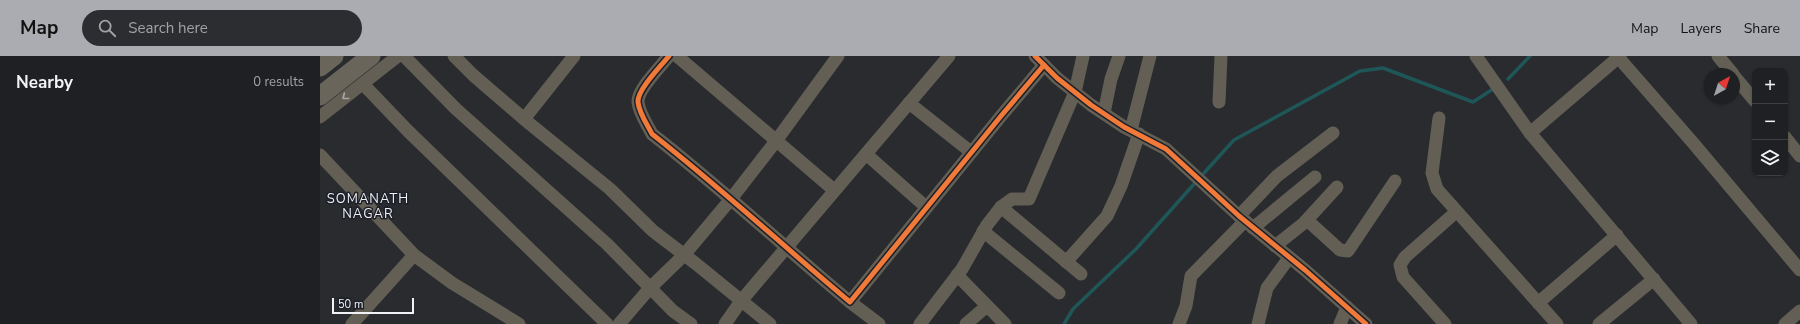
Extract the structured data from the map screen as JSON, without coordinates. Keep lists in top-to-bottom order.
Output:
{
  "districts": ["SOMANATH NAGAR"],
  "scale_bar": "50 m",
  "north": "top right",
  "page": {
    "header": "Map",
    "search": "Search here",
    "nav": ["Map", "Layers", "Share"],
    "heading": ["Nearby", "0 results"],
    "map_buttons": ["+", "−"],
    "scale": "50 m"
  }
}
